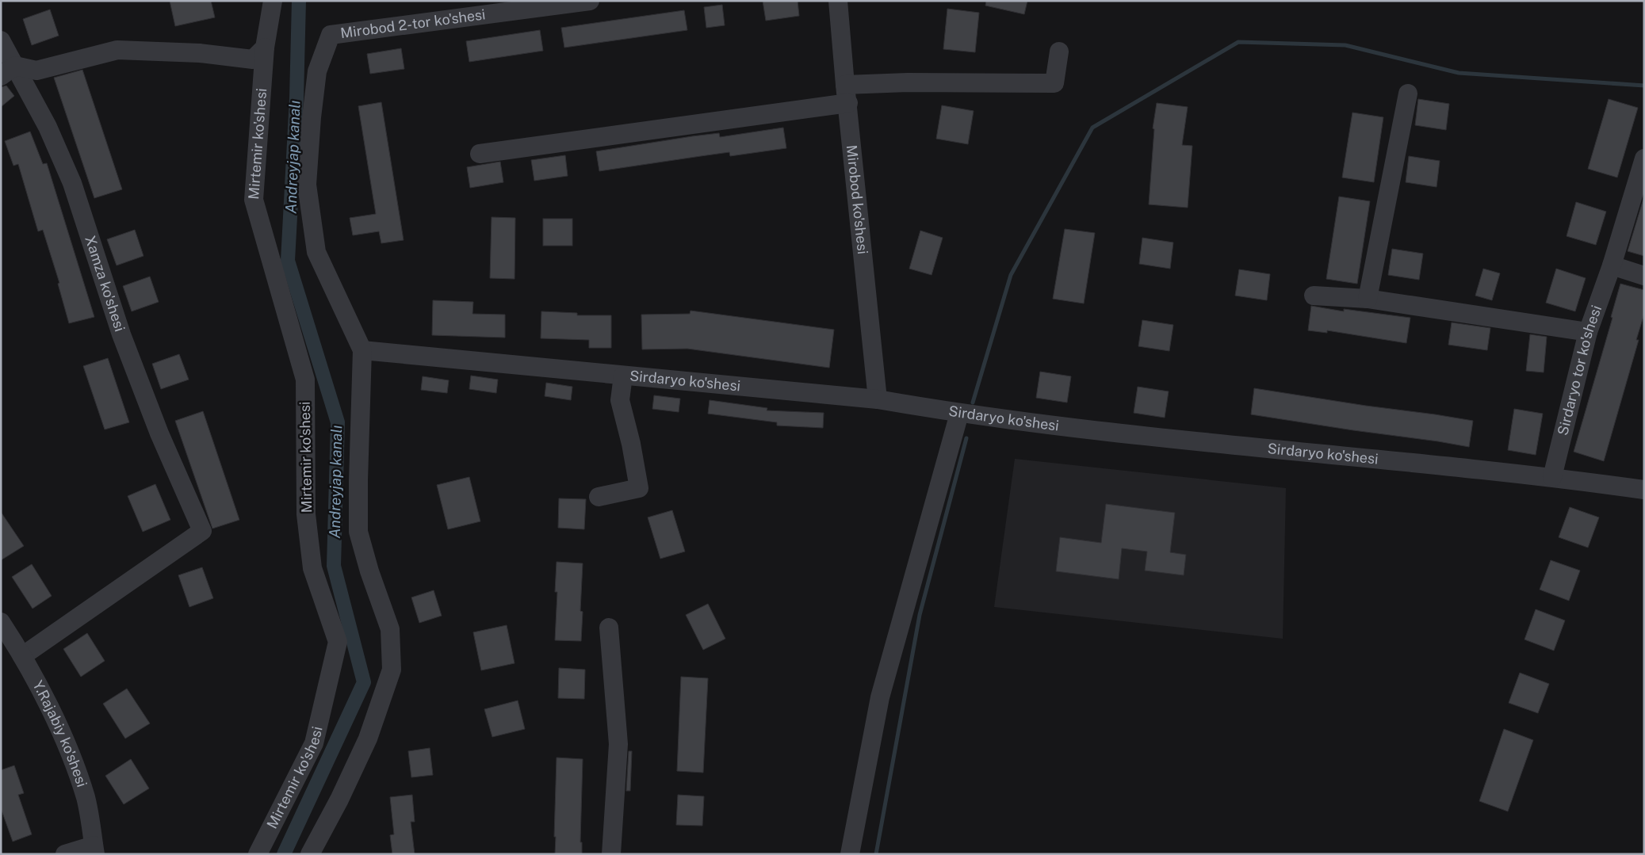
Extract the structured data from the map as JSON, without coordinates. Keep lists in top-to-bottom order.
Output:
{
  "streets": {
    "street": [
      "Mirobod 2-tor ko'shesi",
      "Mirtemir ko'shesi",
      "Mirobod ko'shesi",
      "Xamza ko'shesi",
      "Sirdaryo tor ko'shesi",
      "Sirdaryo ko'shesi",
      "Y.Rajabiy ko'shesi"
    ]
  },
  "crossings": [
    ["Mirobod 2-tor ko'shesi", "Sirdaryo ko'shesi"],
    ["Mirobod ko'shesi", "Sirdaryo ko'shesi"],
    ["Xamza ko'shesi", "Y.Rajabiy ko'shesi"],
    ["Sirdaryo tor ko'shesi", "Sirdaryo ko'shesi"]
  ],
  "water": ["Andreyjap kanalı"]
}
